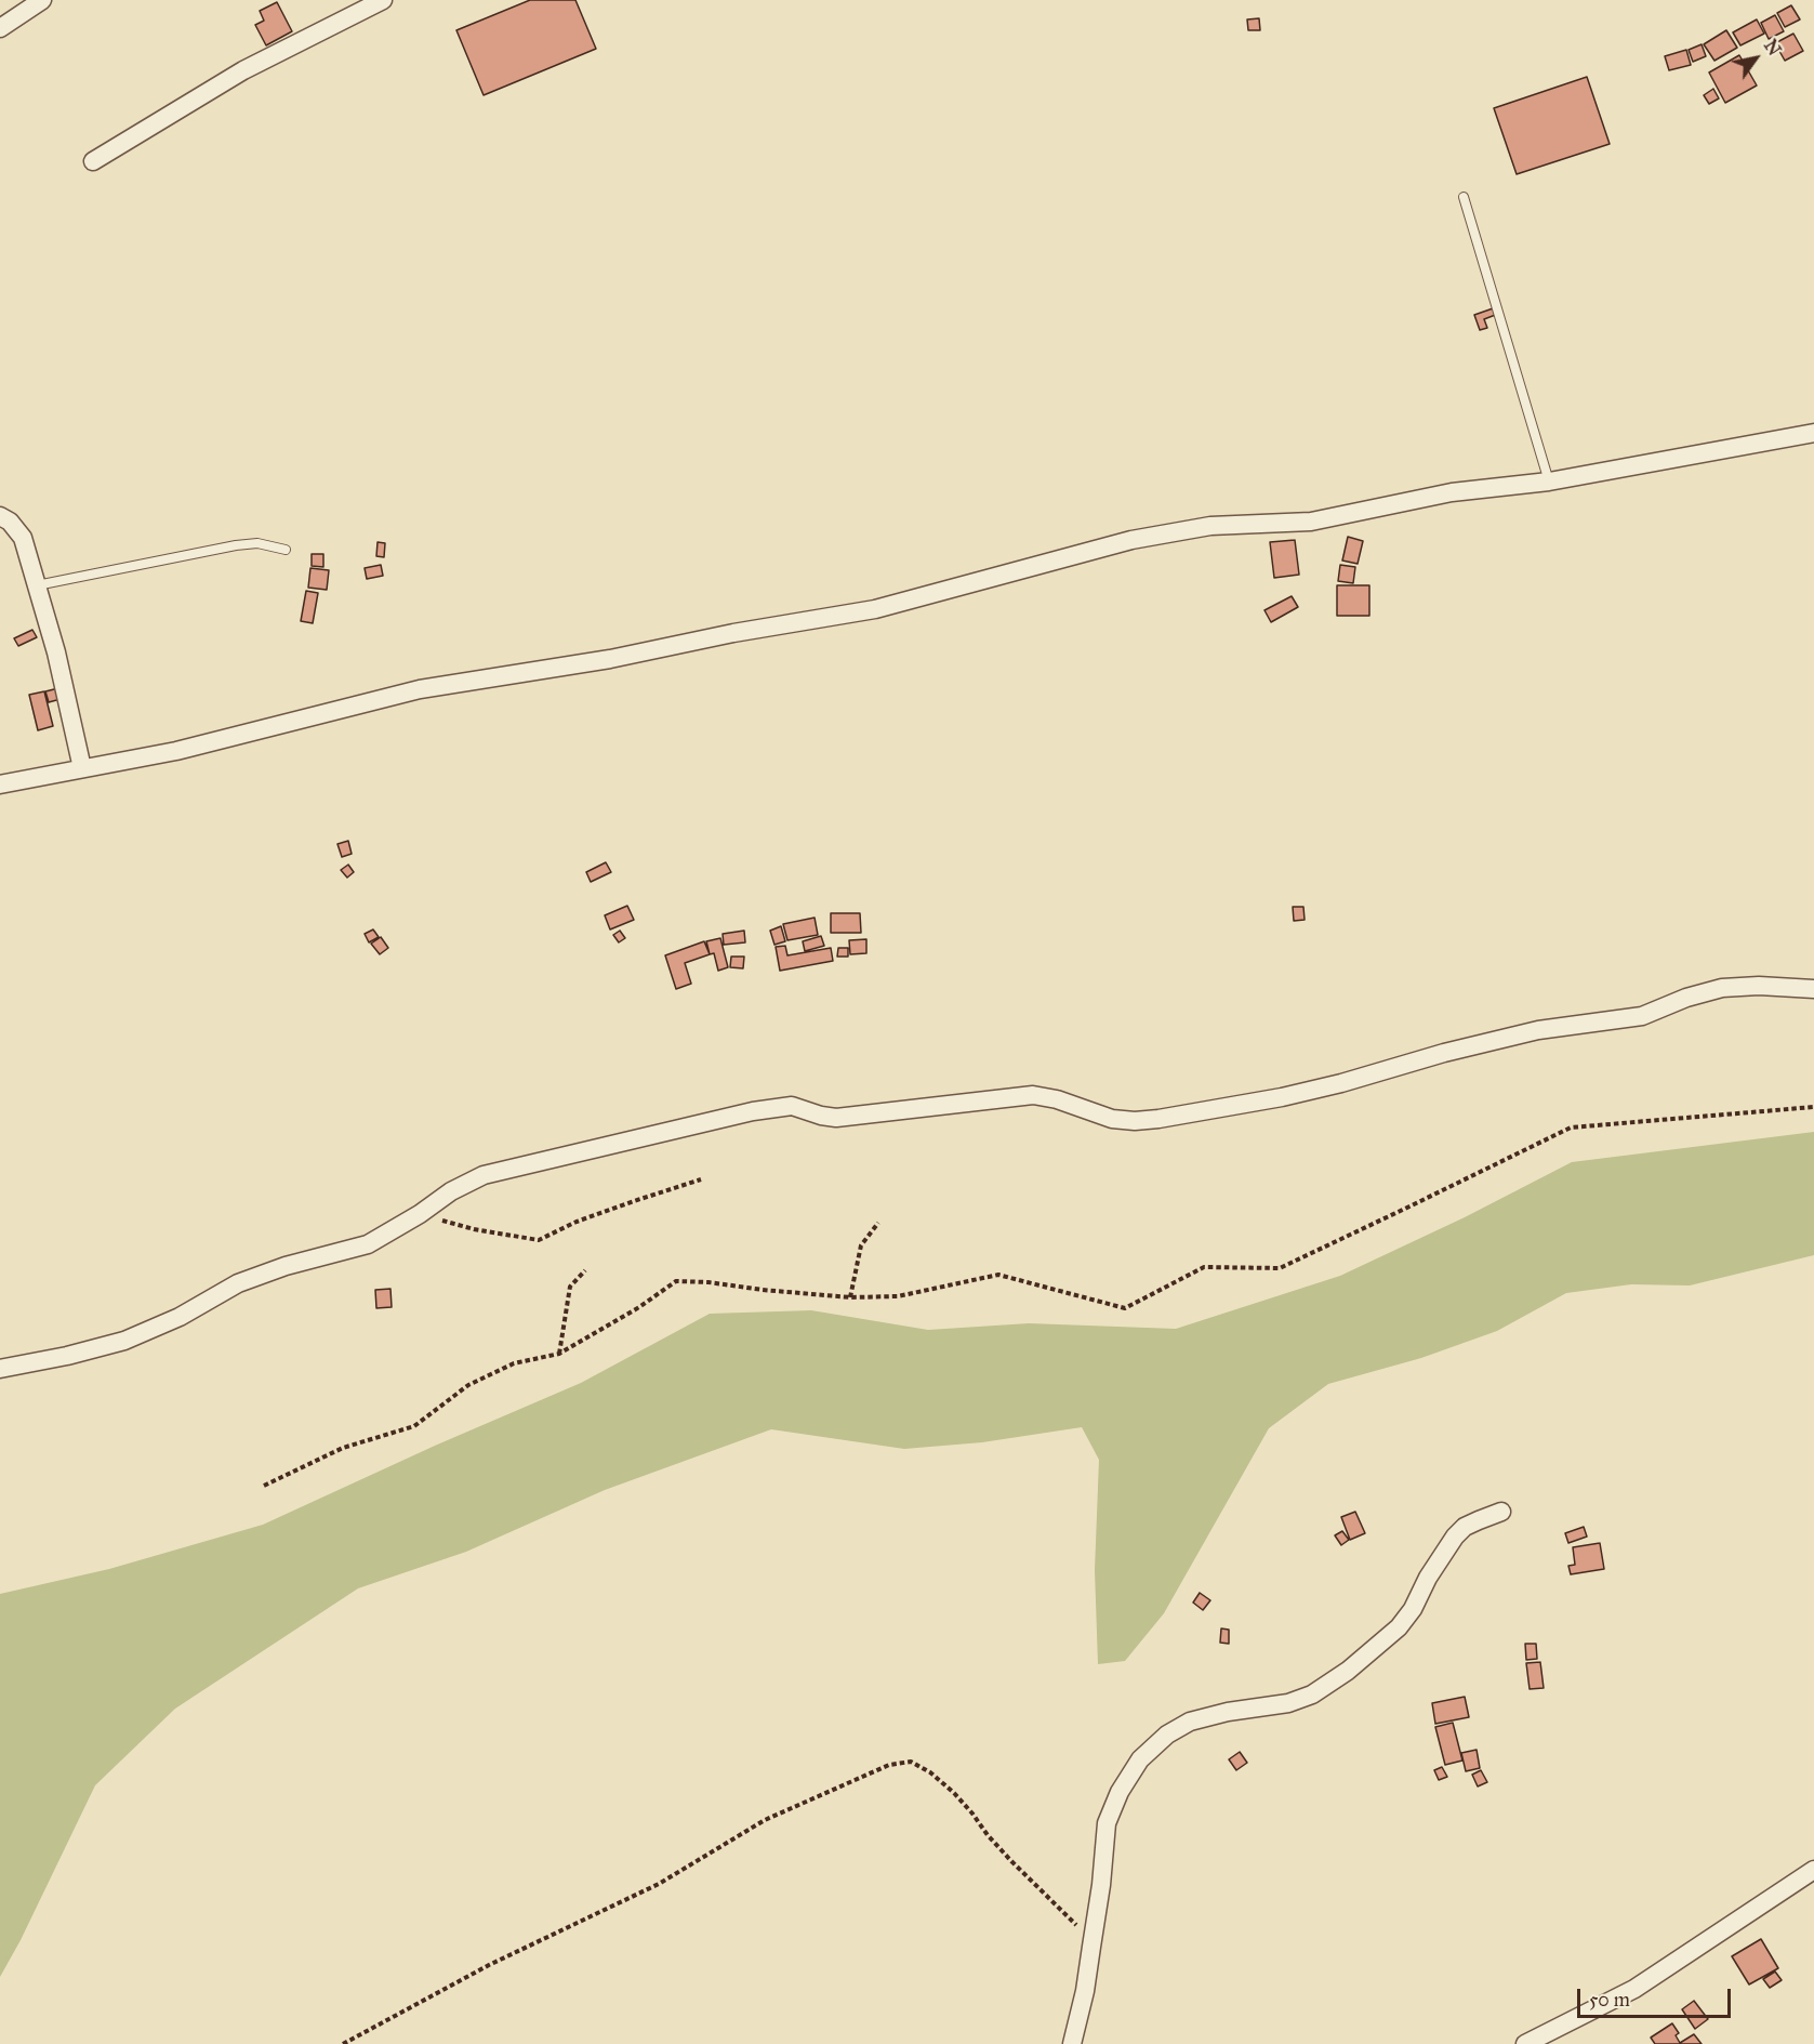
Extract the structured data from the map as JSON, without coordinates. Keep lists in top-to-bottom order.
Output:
{
  "scale_bar": "50 m",
  "north": "top right"
}
